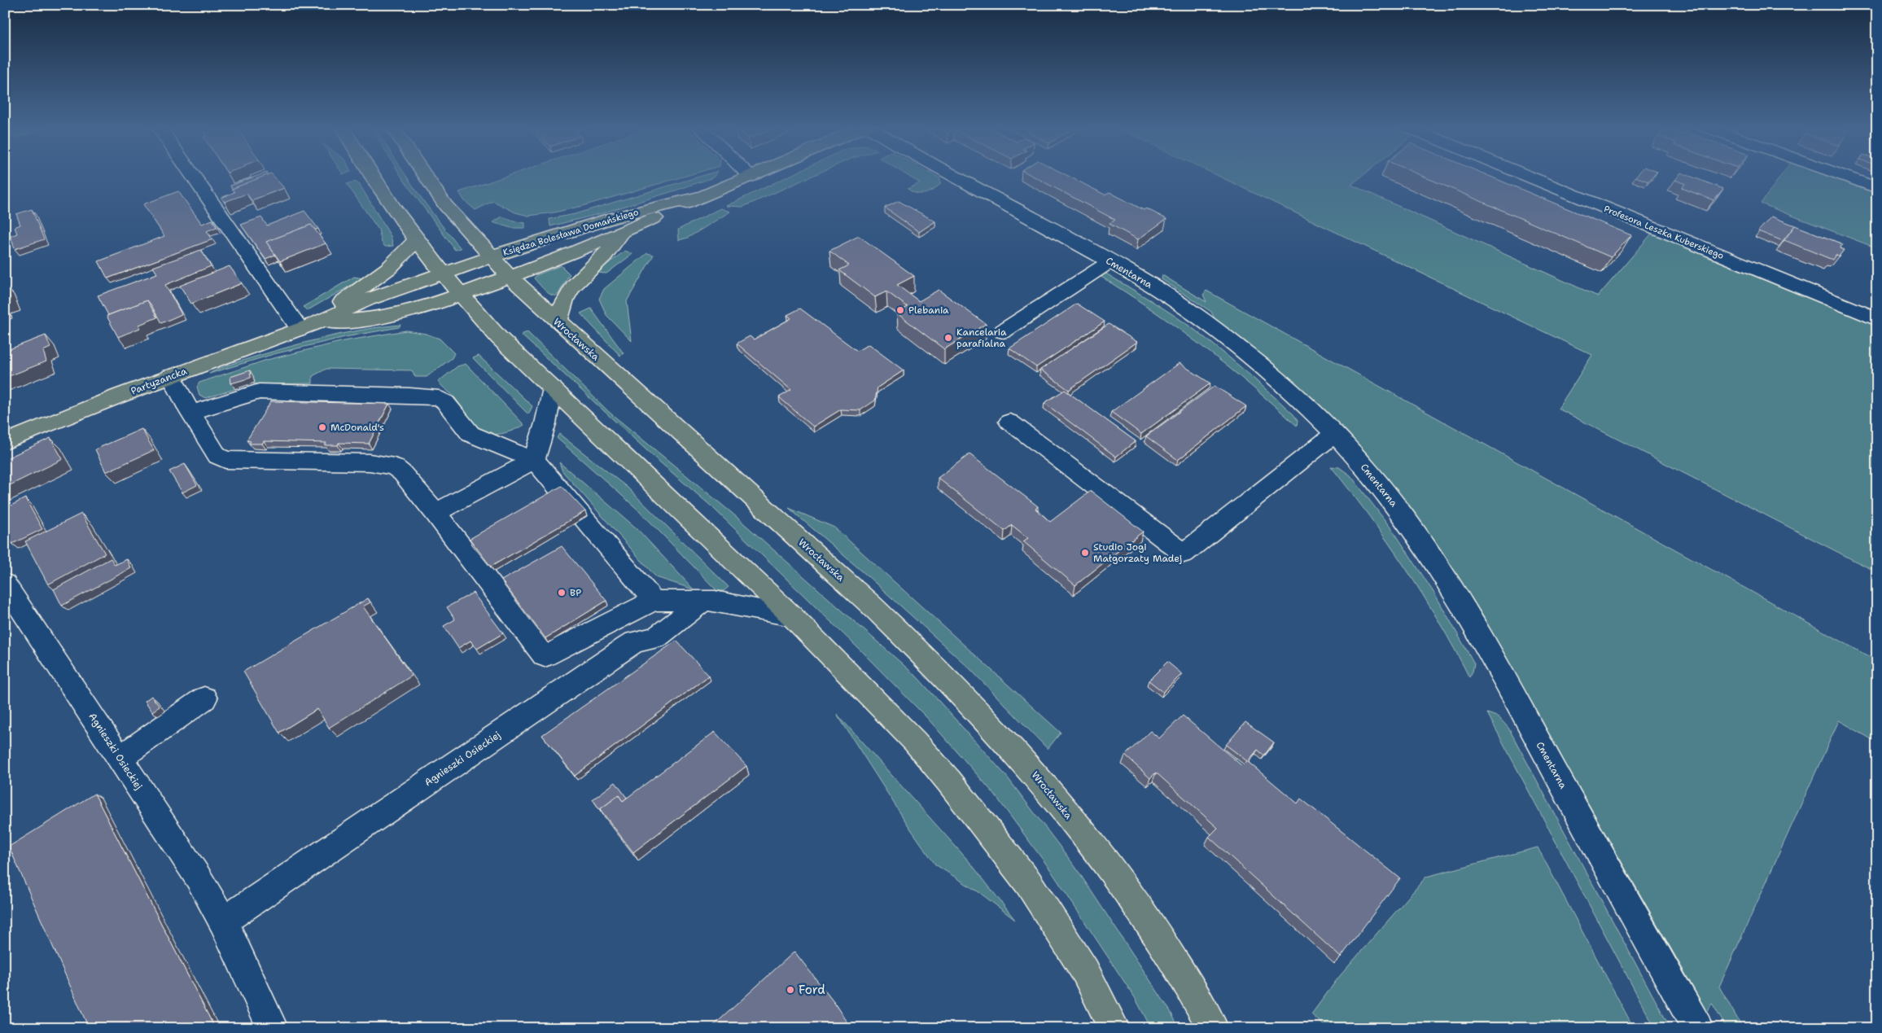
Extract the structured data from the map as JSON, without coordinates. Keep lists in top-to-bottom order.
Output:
{
  "streets": {
    "main road": ["Księdza Bolesława Domańskiego", "Wrocławska", "Partyzancka"],
    "street": ["Profesora Leszka Kuberskiego", "Cmentarna", "Agnieszki Osieckiej"]
  },
  "crossings": [
    ["Księdza Bolesława Domańskiego", "Wrocławska"],
    ["Księdza Bolesława Domańskiego", "Partyzancka"]
  ],
  "places": [
    "Plebania",
    "Kancelaria parafialna",
    "McDonald's",
    "Studio Jogi Małgorzaty Madej",
    "BP",
    "Ford"
  ]
}
